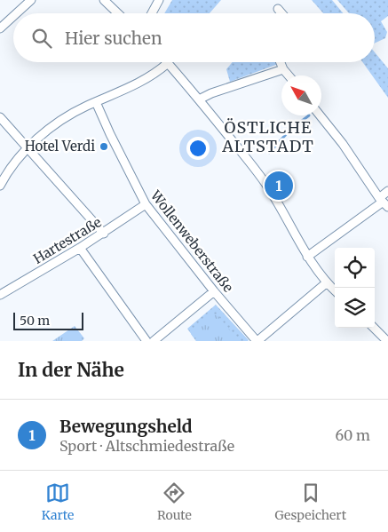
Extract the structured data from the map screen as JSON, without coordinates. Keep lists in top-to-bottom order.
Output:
{
  "streets": {
    "street": ["Hartestraße", "Wollenweberstraße"]
  },
  "crossings": [
    ["Hartestraße", "Wollenweberstraße"]
  ],
  "districts": ["ÖSTLICHE ALTSTADT"],
  "places": ["Hotel Verdi"],
  "scale_bar": "50 m",
  "north": "top left",
  "page": {
    "search": "Hier suchen",
    "pins": "1",
    "scale": "50 m",
    "heading": "In der Nähe",
    "list": [
      {
        "mark": "1",
        "name": "Bewegungsheld",
        "note": "Sport · Altschmiedestraße",
        "value": "60 m"
      }
    ],
    "nav": ["Karte", "Route", "Gespeichert"]
  }
}
